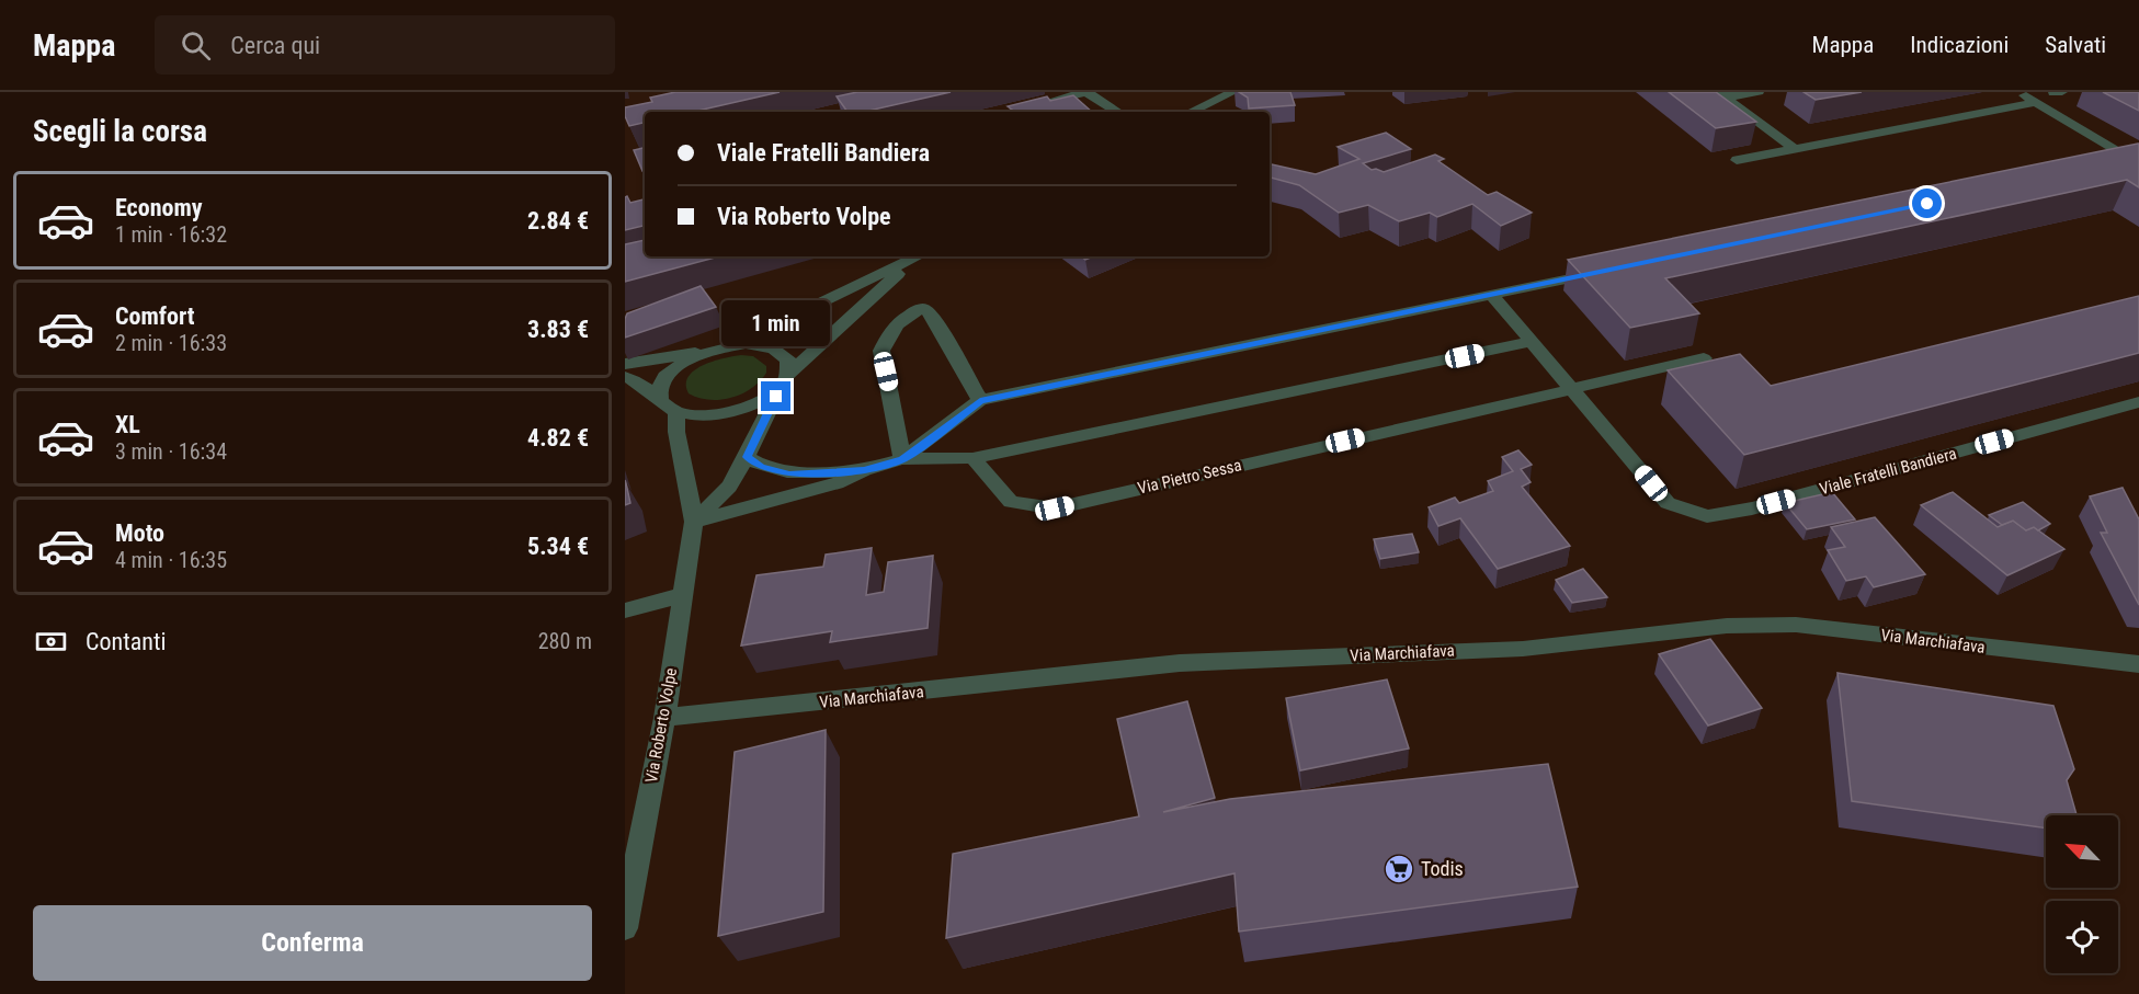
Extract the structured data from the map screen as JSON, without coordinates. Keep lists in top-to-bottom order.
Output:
{
  "streets": {
    "street": [
      "Viale Fratelli Bandiera",
      "Via Pietro Sessa",
      "Via Marchiafava",
      "Via Roberto Volpe"
    ]
  },
  "crossings": [
    ["Viale Fratelli Bandiera", "Via Pietro Sessa"],
    ["Via Marchiafava", "Via Roberto Volpe"]
  ],
  "places": {
    "supermarket": ["Todis"]
  },
  "north": "top left",
  "page": {
    "header": "Mappa",
    "search": "Cerca qui",
    "nav": ["Mappa", "Indicazioni", "Salvati"],
    "heading": "Scegli la corsa",
    "banner": ["Viale Fratelli Bandiera", "Via Roberto Volpe"],
    "list": [
      {
        "name": "Economy",
        "note": "1 min · 16:32",
        "value": "2.84 €"
      },
      {
        "name": "Comfort",
        "note": "2 min · 16:33",
        "value": "3.83 €"
      },
      {
        "name": "XL",
        "note": "3 min · 16:34",
        "value": "4.82 €"
      },
      {
        "name": "Moto",
        "note": "4 min · 16:35",
        "value": "5.34 €"
      }
    ],
    "bubble": "1 min",
    "pay": ["Contanti", "280 m"],
    "buttons": "Conferma"
  }
}
